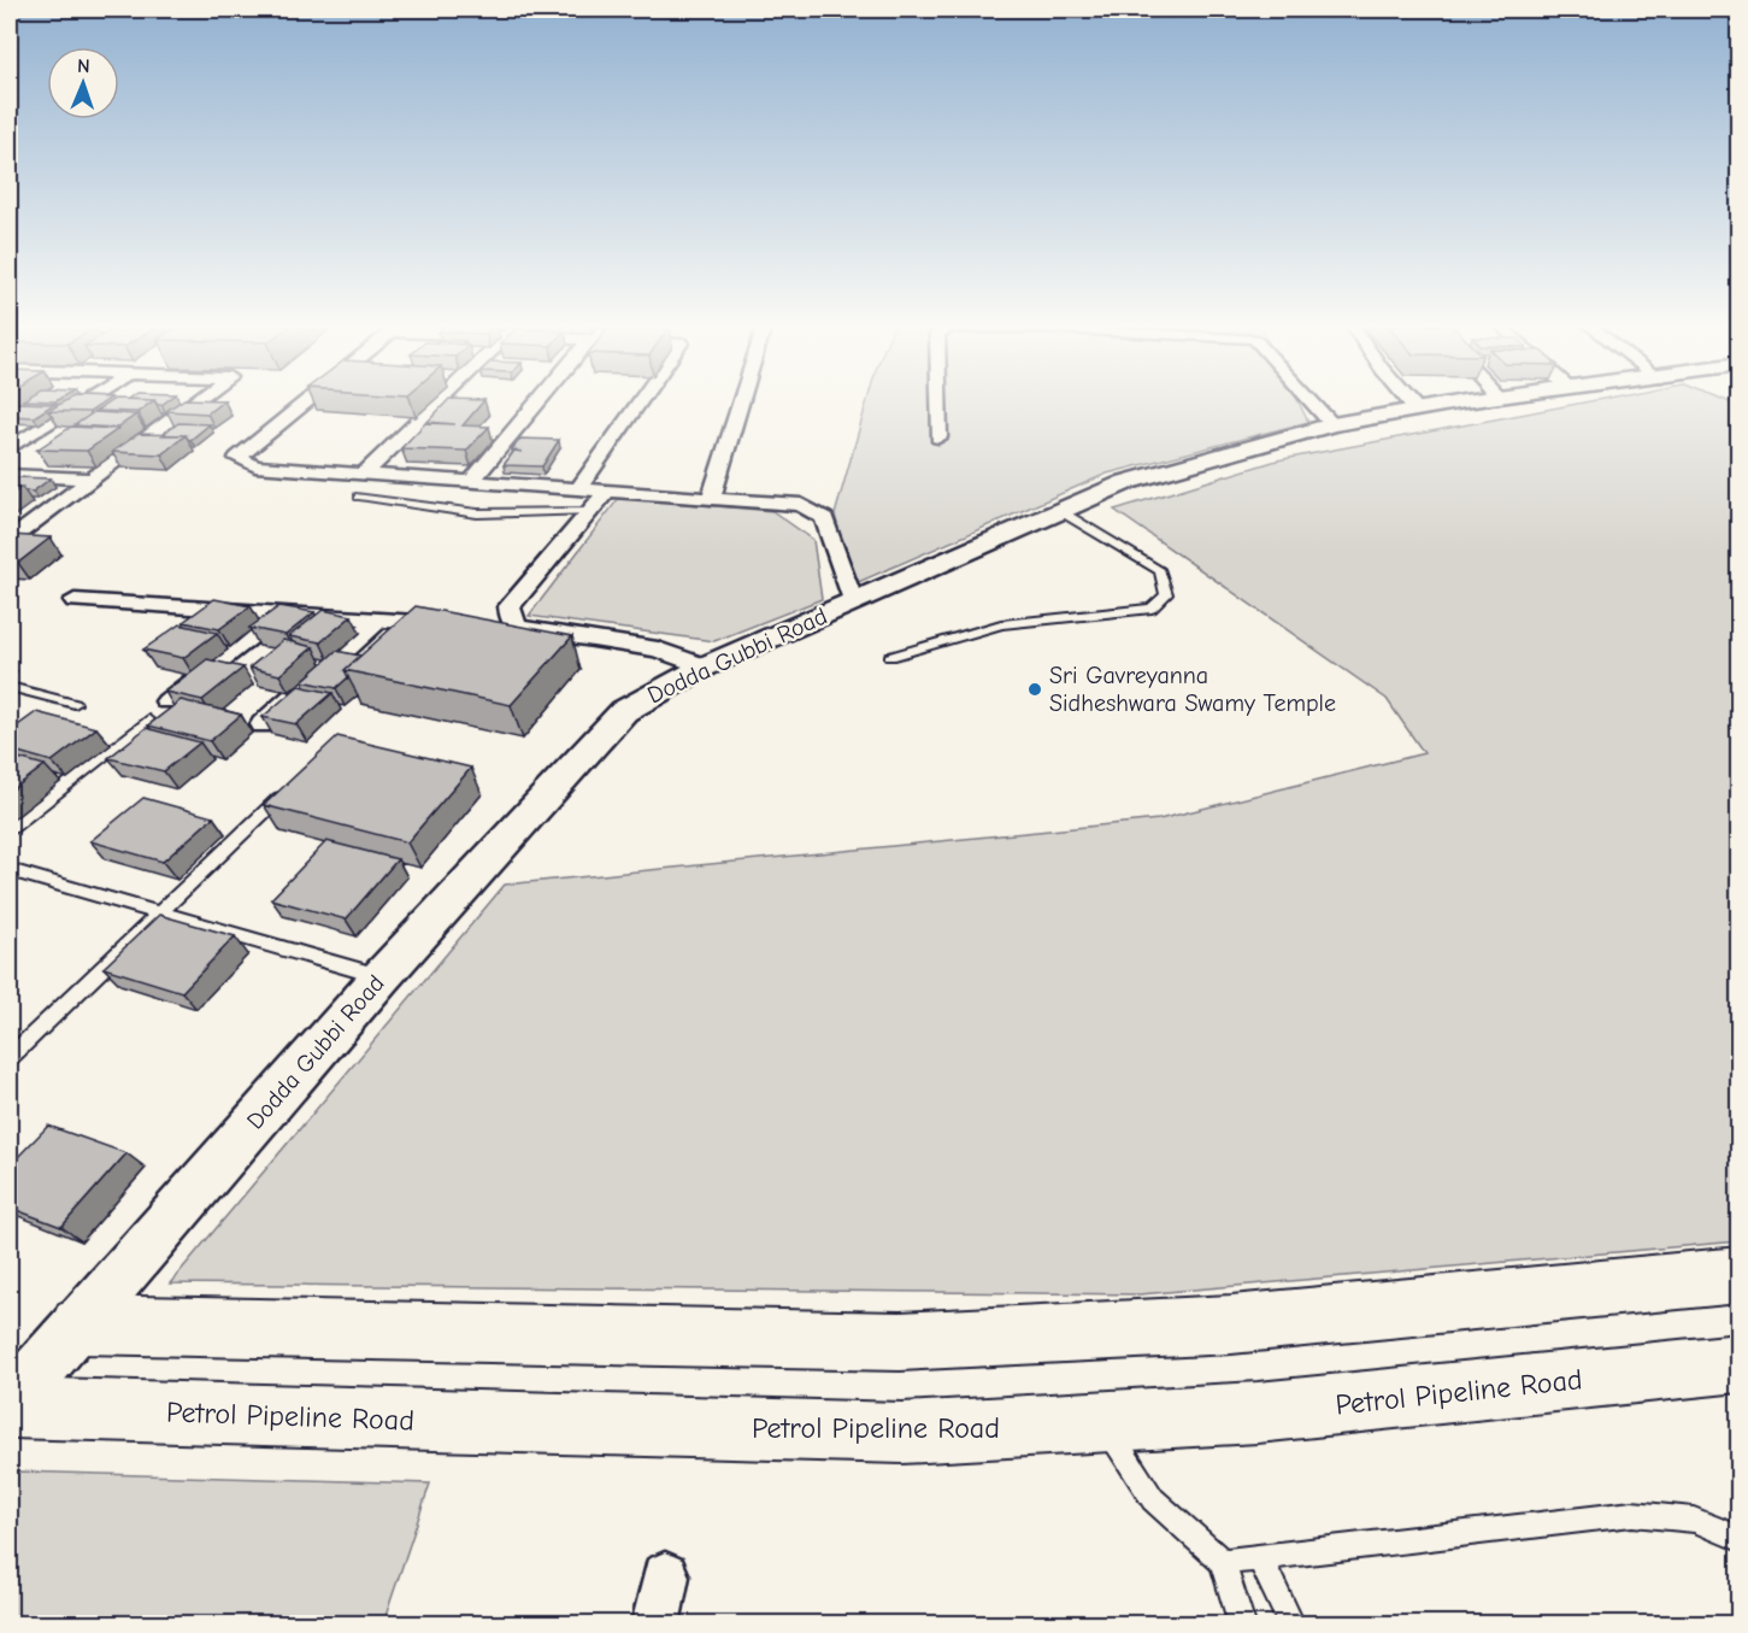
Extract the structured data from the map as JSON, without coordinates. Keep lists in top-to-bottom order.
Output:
{
  "streets": {
    "main road": ["Petrol Pipeline Road"],
    "street": ["Dodda Gubbi Road"]
  },
  "crossings": [
    ["Dodda Gubbi Road", "Petrol Pipeline Road"]
  ],
  "places": ["Sri Gavreyanna Sidheshwara Swamy Temple"],
  "north": "top"
}
